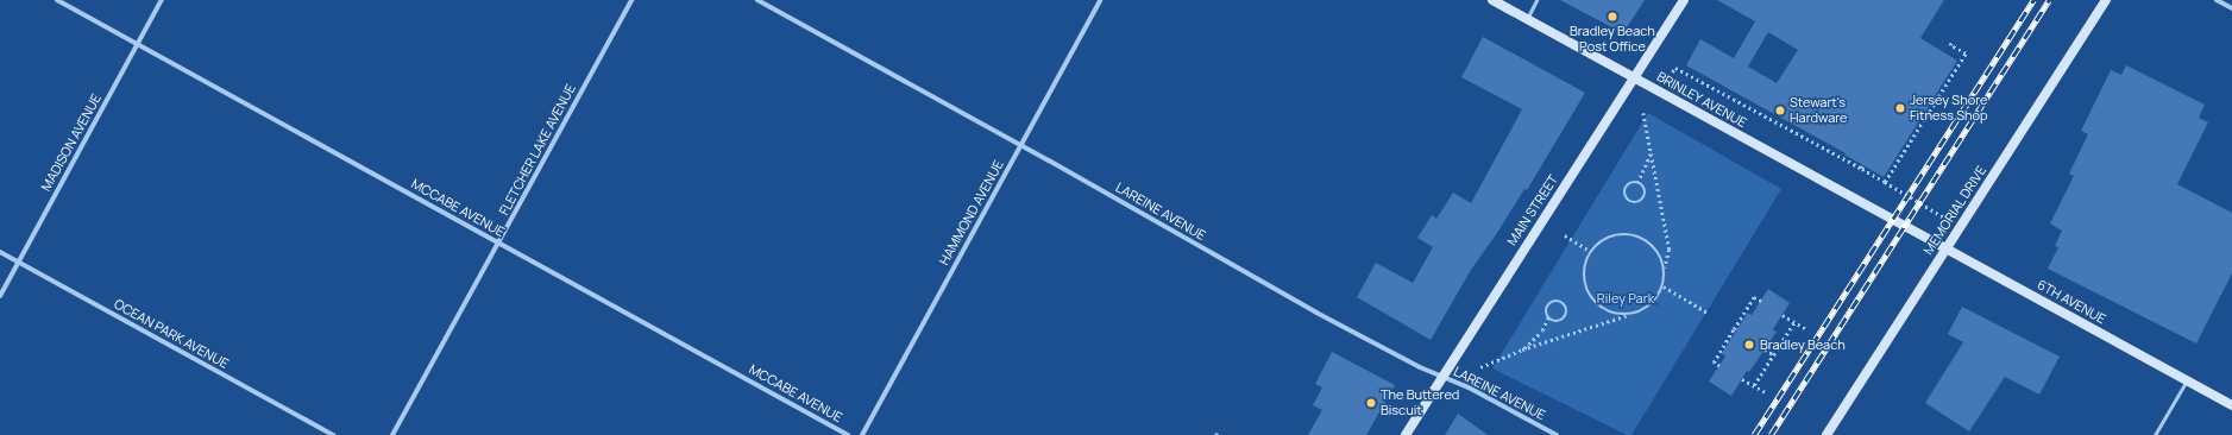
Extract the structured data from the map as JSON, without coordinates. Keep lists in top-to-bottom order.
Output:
{
  "streets": {
    "street": [
      "BRINLEY AVENUE",
      "MADISON AVENUE",
      "FLETCHER LAKE AVENUE",
      "MCCABE AVENUE",
      "MAIN STREET",
      "MEMORIAL DRIVE",
      "LAREINE AVENUE",
      "HAMMOND AVENUE",
      "6TH AVENUE",
      "OCEAN PARK AVENUE"
    ]
  },
  "crossings": [
    ["BRINLEY AVENUE", "MAIN STREET"],
    ["BRINLEY AVENUE", "6TH AVENUE"],
    ["MADISON AVENUE", "MCCABE AVENUE"],
    ["MADISON AVENUE", "OCEAN PARK AVENUE"],
    ["FLETCHER LAKE AVENUE", "MCCABE AVENUE"],
    ["MAIN STREET", "LAREINE AVENUE"],
    ["MEMORIAL DRIVE", "6TH AVENUE"],
    ["LAREINE AVENUE", "HAMMOND AVENUE"]
  ],
  "parks": ["Riley Park"],
  "places": [
    "Bradley Beach Post Office",
    "Jersey Shore Fitness Shop",
    "Stewart's Hardware",
    "Bradley Beach",
    "The Buttered Biscuit"
  ]
}
